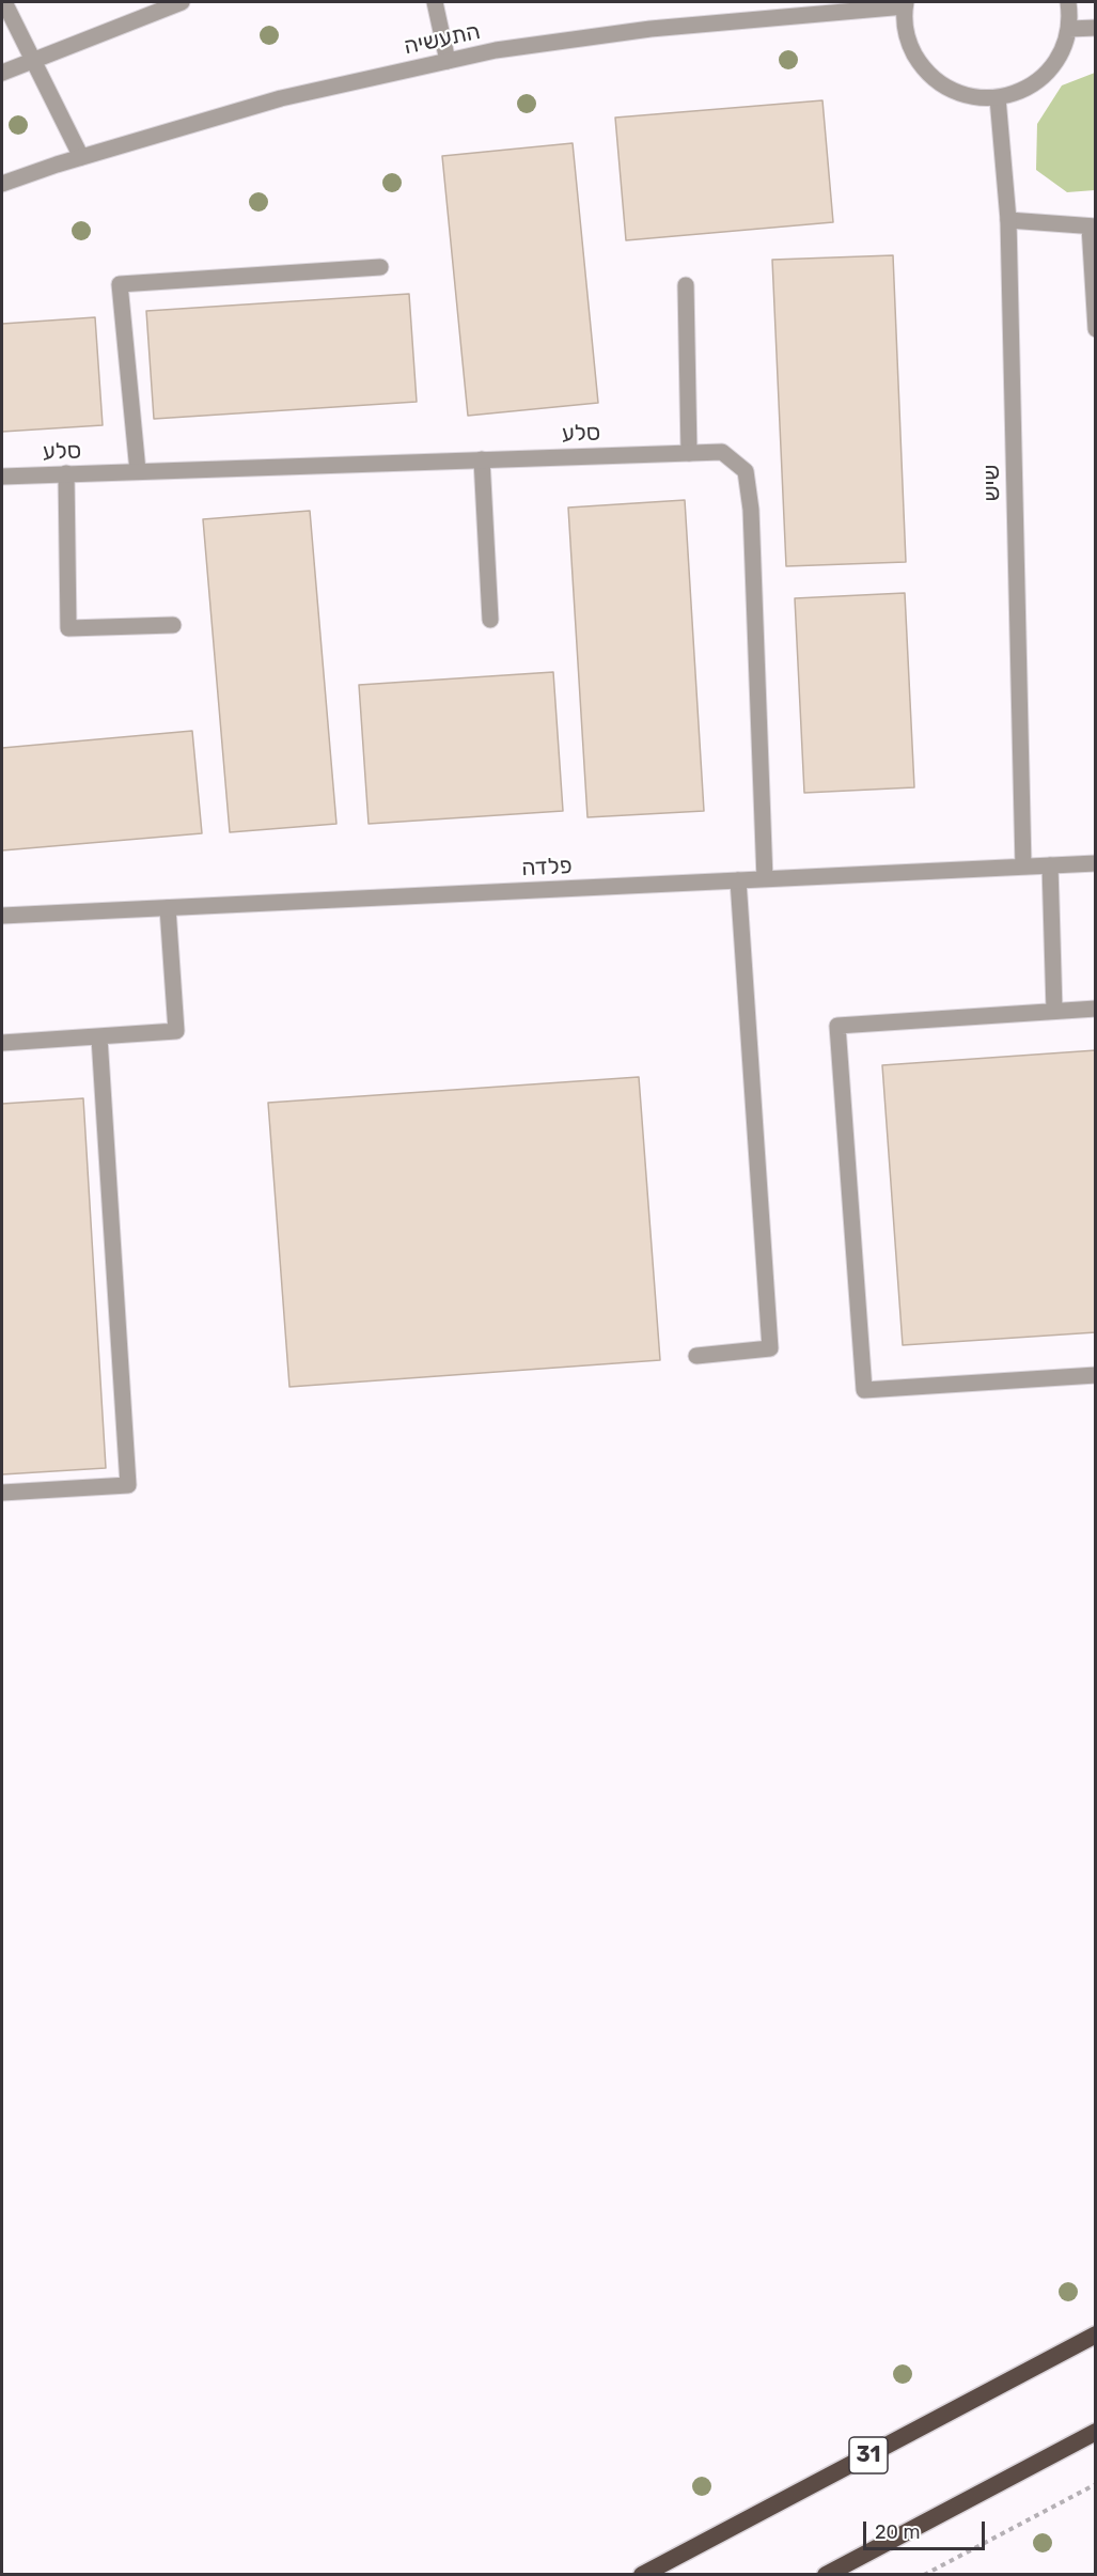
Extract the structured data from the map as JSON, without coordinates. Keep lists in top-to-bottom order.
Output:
{
  "streets": {
    "highway": ["31"],
    "street": [
      "התעשיה",
      "סלע",
      "שיש",
      "פלדה"
    ]
  },
  "crossings": [
    ["סלע", "פלדה"],
    ["שיש", "פלדה"]
  ],
  "scale_bar": "20 m"
}
